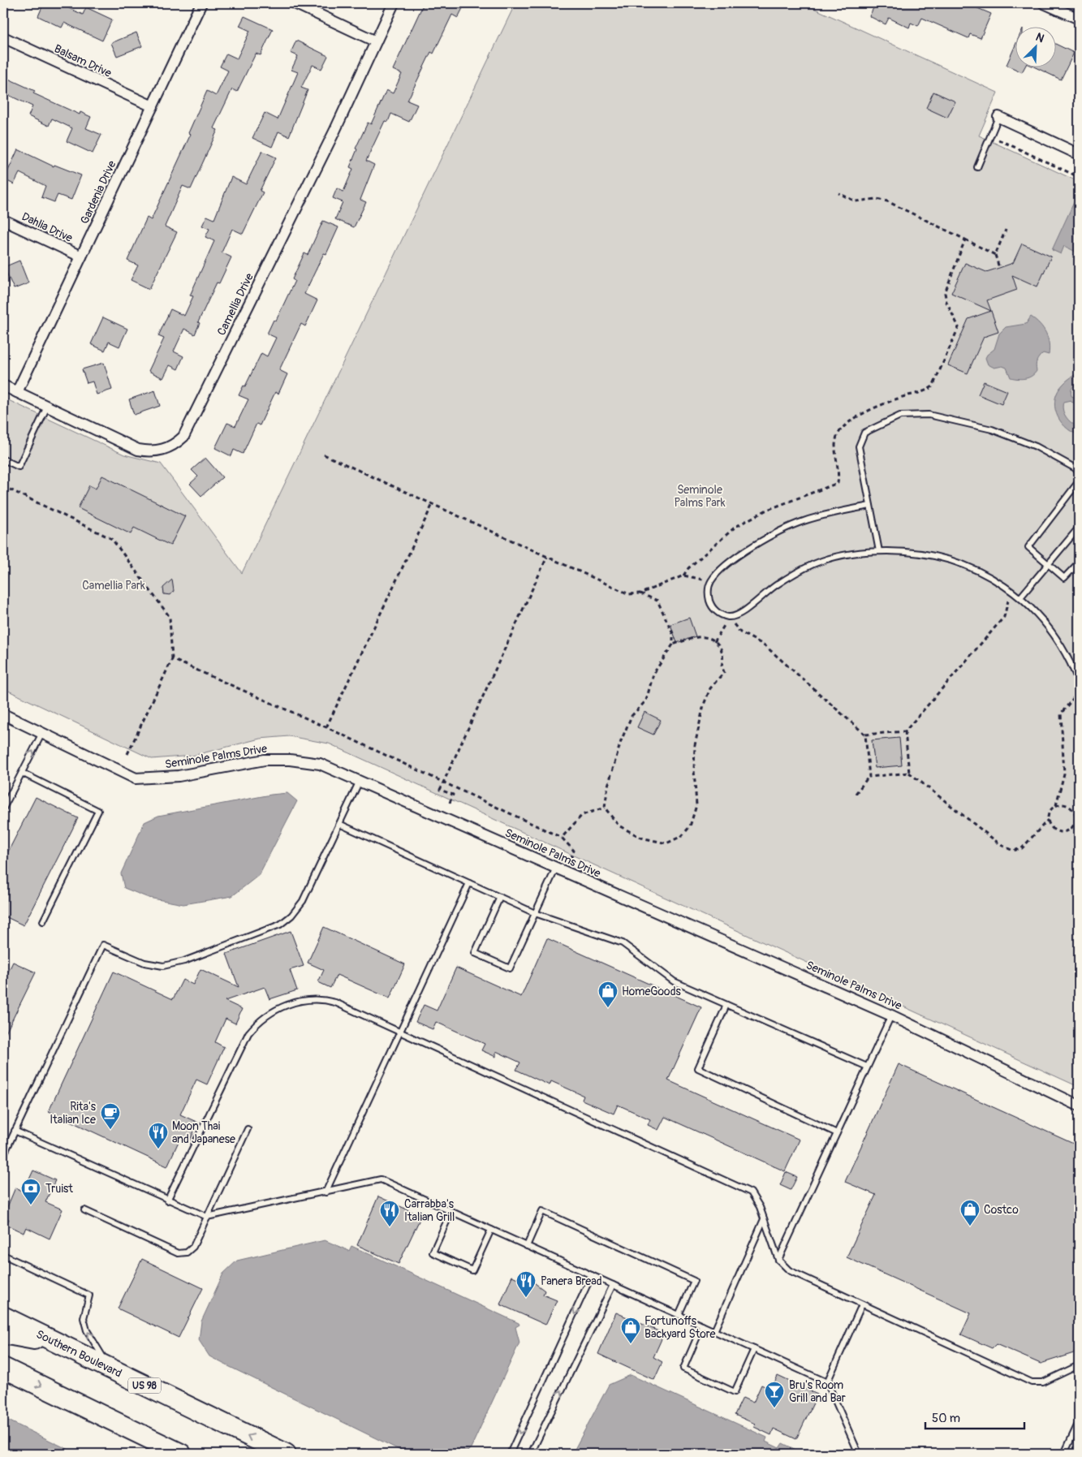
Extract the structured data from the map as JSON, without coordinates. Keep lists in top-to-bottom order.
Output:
{
  "streets": {
    "highway": ["Southern Boulevard", "US 98"],
    "street": [
      "Balsam Drive",
      "Gardenia Drive",
      "Dahlia Drive",
      "Camellia Drive",
      "Seminole Palms Drive"
    ]
  },
  "crossings": [
    ["Balsam Drive", "Gardenia Drive"],
    ["Gardenia Drive", "Dahlia Drive"],
    ["Gardenia Drive", "Camellia Drive"]
  ],
  "parks": ["Seminole Palms Park", "Camellia Park"],
  "places": {
    "shop": ["HomeGoods", "Costco", "Fortunoffs Backyard Store"],
    "cafe": ["Rita's Italian Ice"],
    "restaurant": ["Moon Thai and Japanese", "Carrabba's Italian Grill", "Panera Bread"],
    "bank": ["Truist"],
    "bar": ["Bru's Room Grill and Bar"]
  },
  "scale_bar": "50 m",
  "north": "top right"
}
